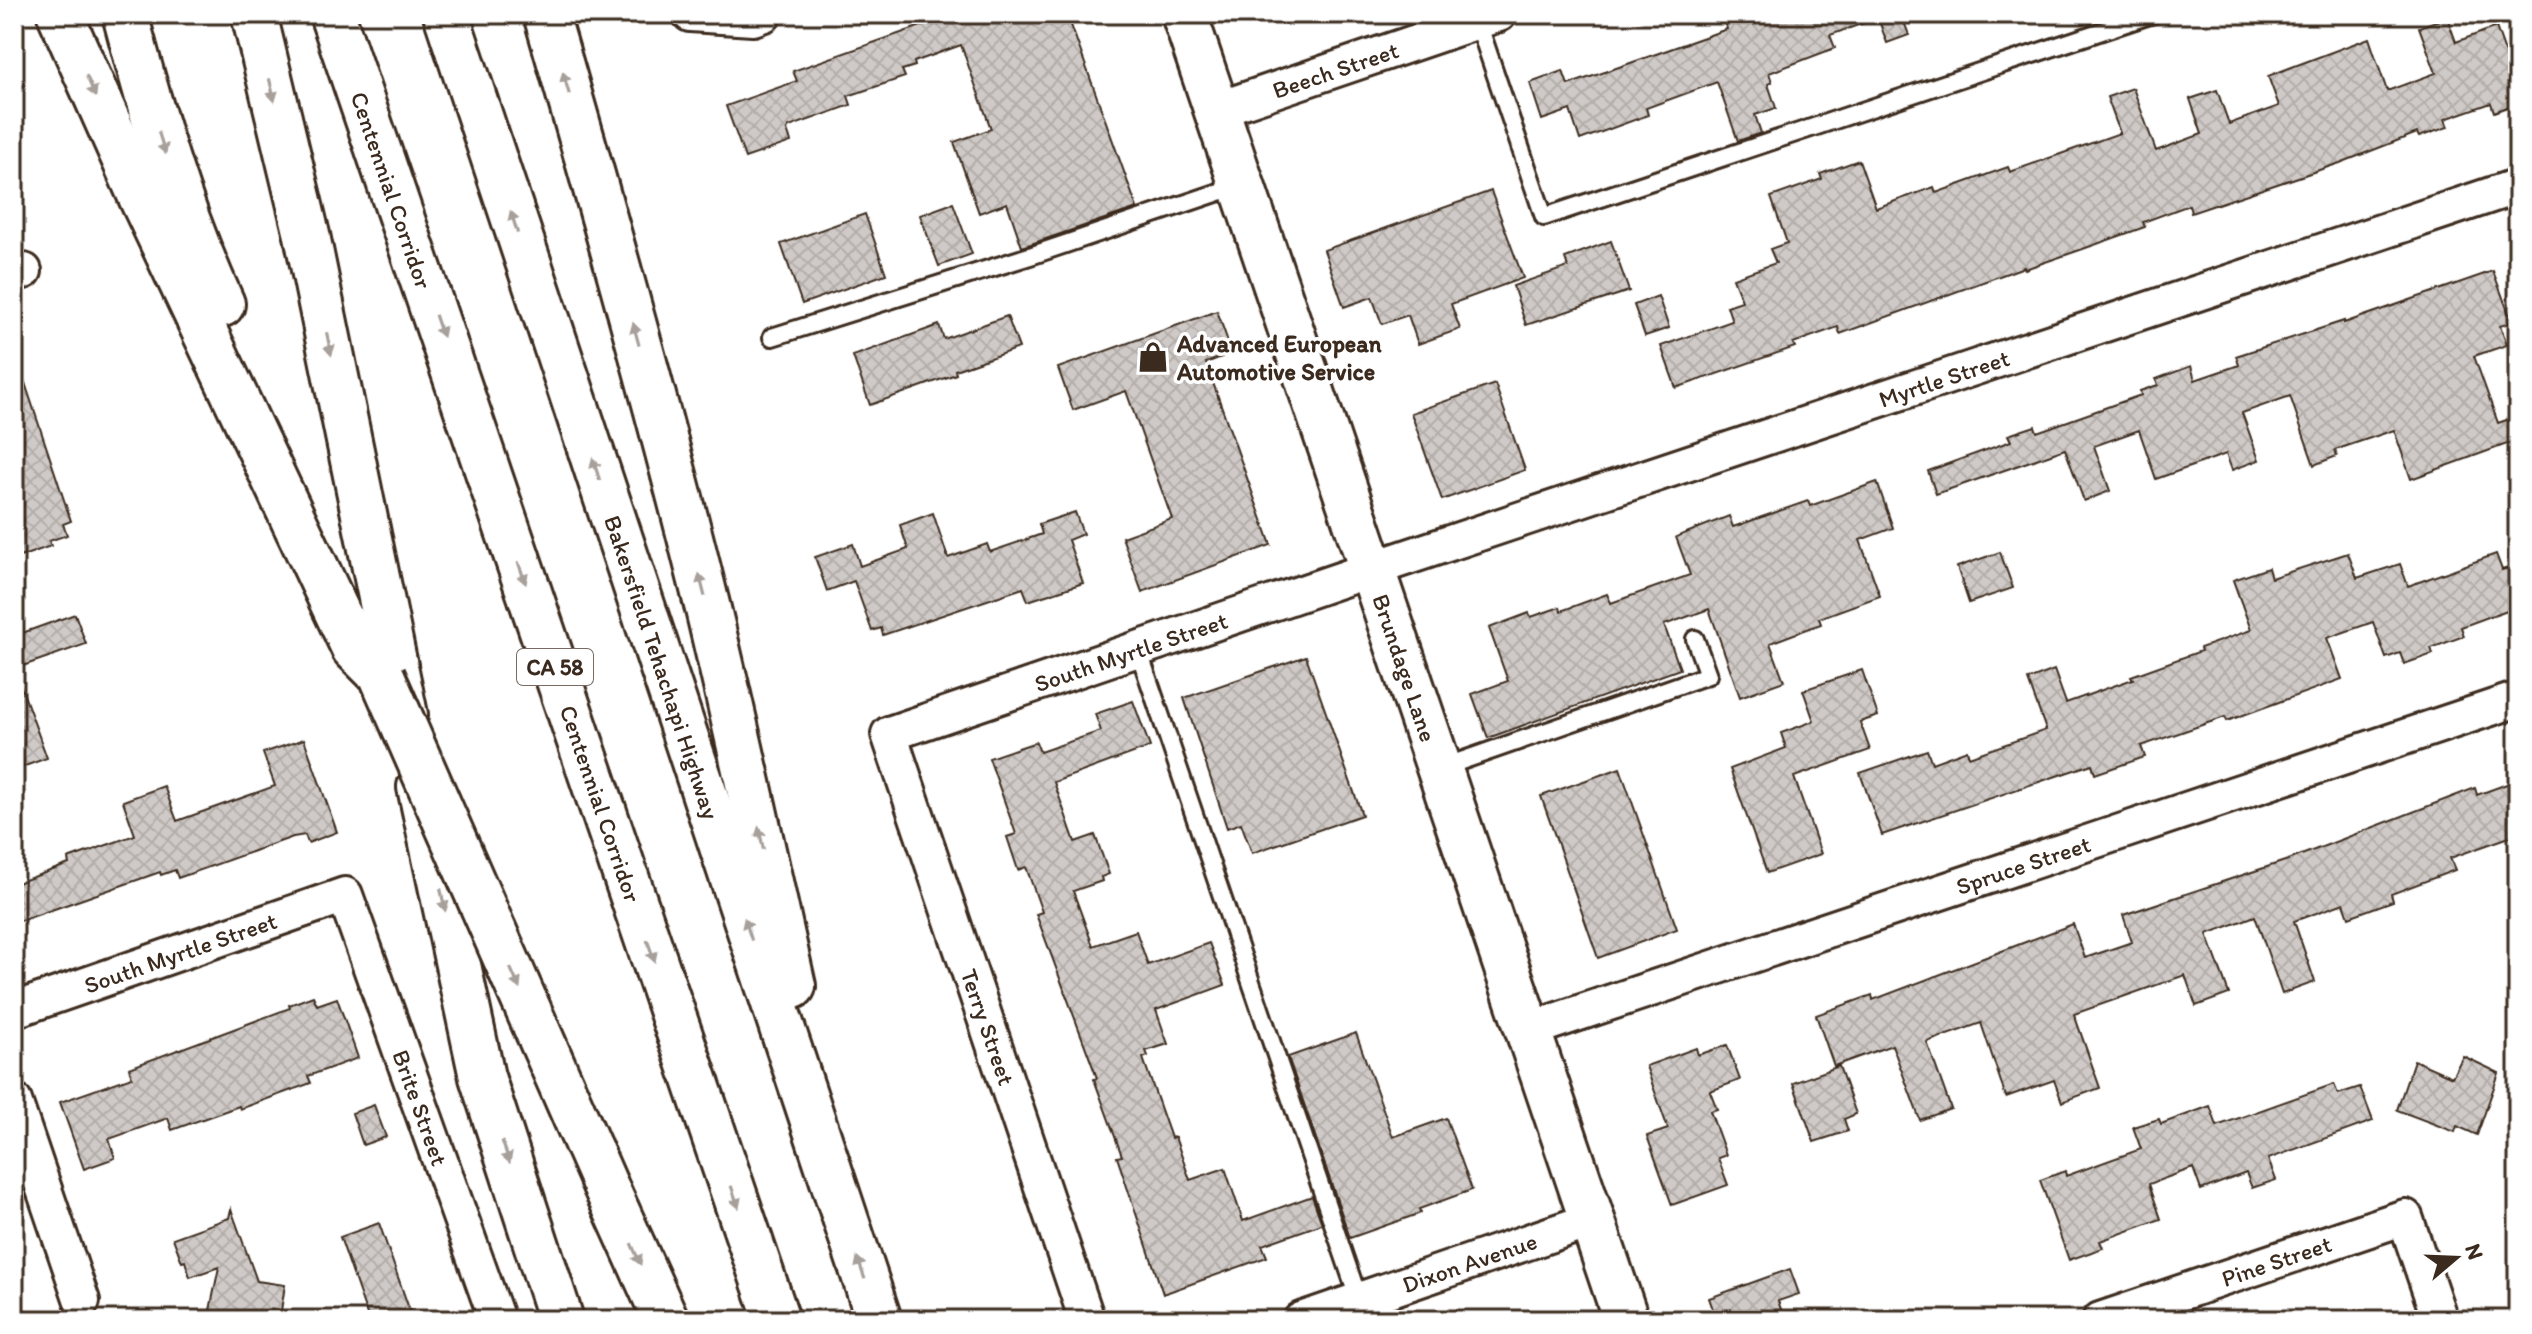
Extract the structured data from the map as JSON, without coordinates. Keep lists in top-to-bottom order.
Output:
{
  "streets": {
    "main road": [
      "Centennial Corridor",
      "CA 58",
      "Bakersfield Tehachapi Highway",
      "Brundage Lane"
    ],
    "street": [
      "Beech Street",
      "Myrtle Street",
      "South Myrtle Street",
      "Spruce Street",
      "Terry Street",
      "Brite Street",
      "Pine Street",
      "Dixon Avenue"
    ]
  },
  "crossings": [
    ["Beech Street", "Brundage Lane"],
    ["Myrtle Street", "South Myrtle Street"],
    ["Myrtle Street", "Brundage Lane"],
    ["South Myrtle Street", "Brundage Lane"],
    ["South Myrtle Street", "Terry Street"],
    ["South Myrtle Street", "Brite Street"],
    ["Brundage Lane", "Spruce Street"],
    ["Brundage Lane", "Dixon Avenue"]
  ],
  "places": {
    "shop": ["Advanced European Automotive Service"]
  },
  "north": "right"
}
